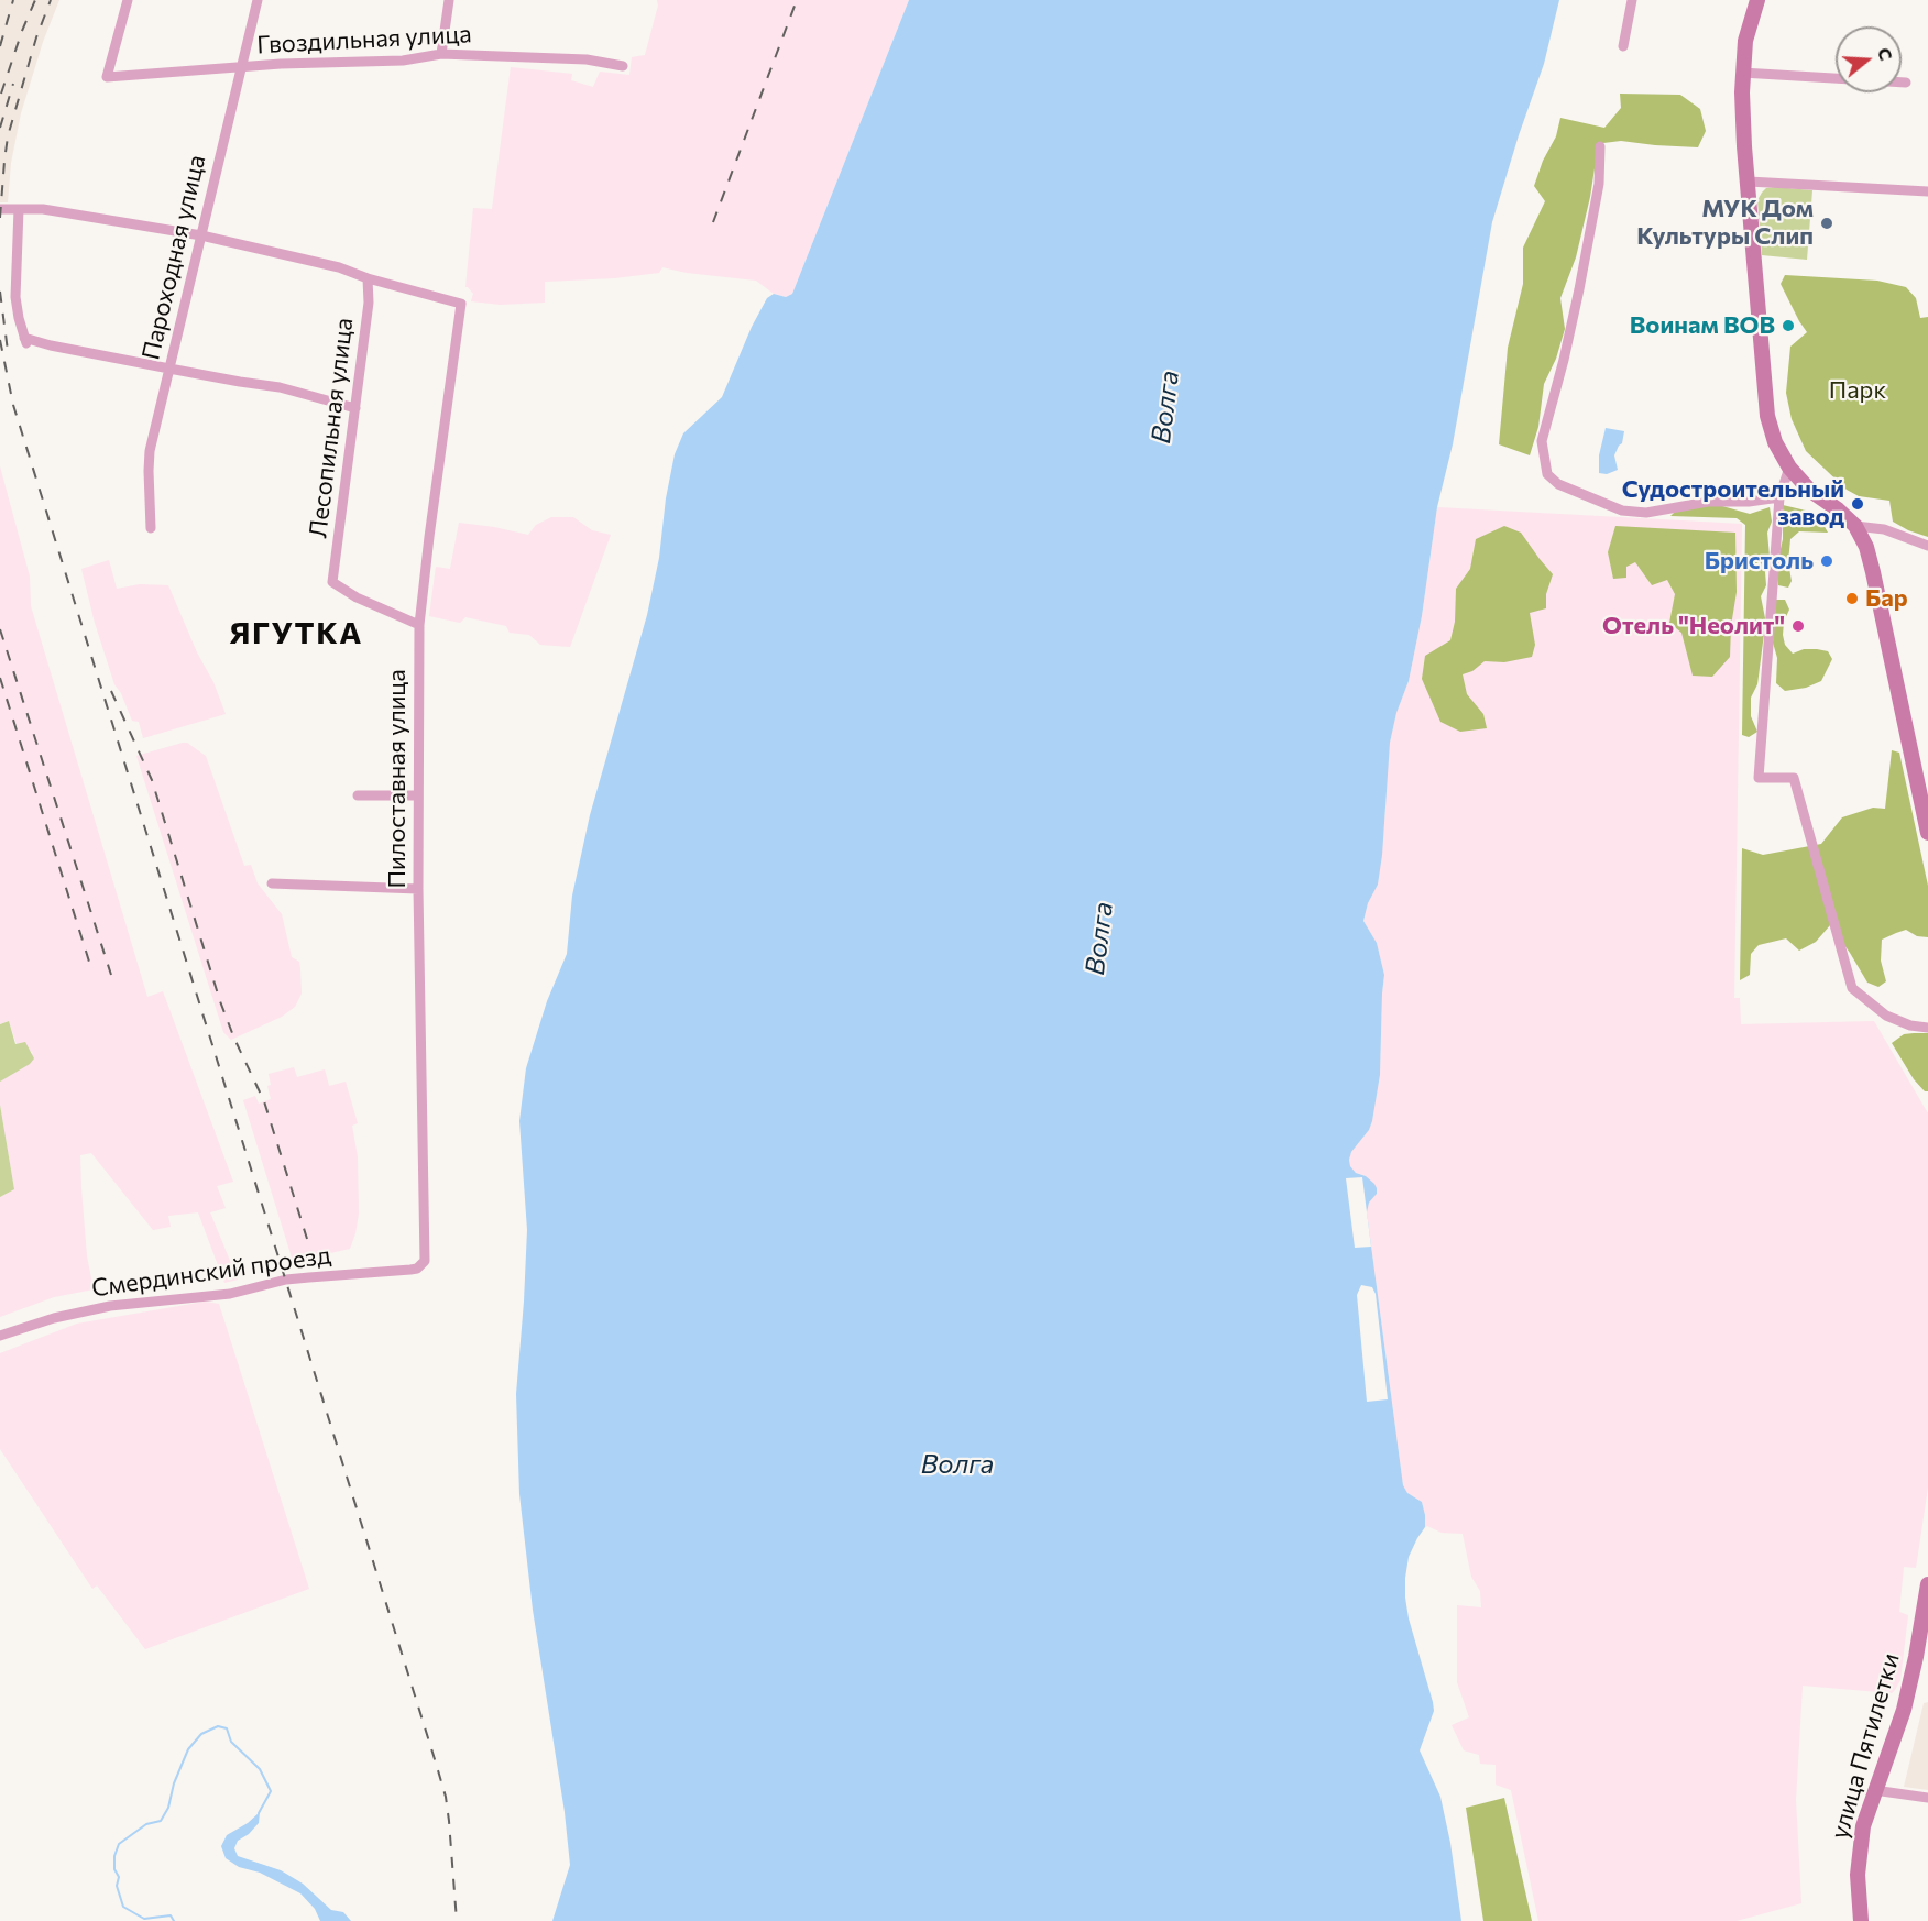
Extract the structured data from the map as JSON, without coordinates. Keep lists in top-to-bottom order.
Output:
{
  "streets": {
    "main road": ["улица Пятилетки"],
    "street": [
      "Гвоздильная улица",
      "Пароходная улица",
      "Лесопильная улица",
      "Пилоставная улица",
      "Смердинский проезд"
    ]
  },
  "crossings": [
    ["Гвоздильная улица", "Пароходная улица"],
    ["Лесопильная улица", "Пилоставная улица"],
    ["Пилоставная улица", "Смердинский проезд"]
  ],
  "districts": ["ЯГУТКА"],
  "water": ["Волга"],
  "parks": ["Парк"],
  "places": [
    "МУК Дом Культуры Слип",
    "Воинам ВОВ",
    "Судостроительный завод",
    "Бристоль",
    "Бар",
    "Отель \"Неолит\""
  ],
  "north": "right"
}
